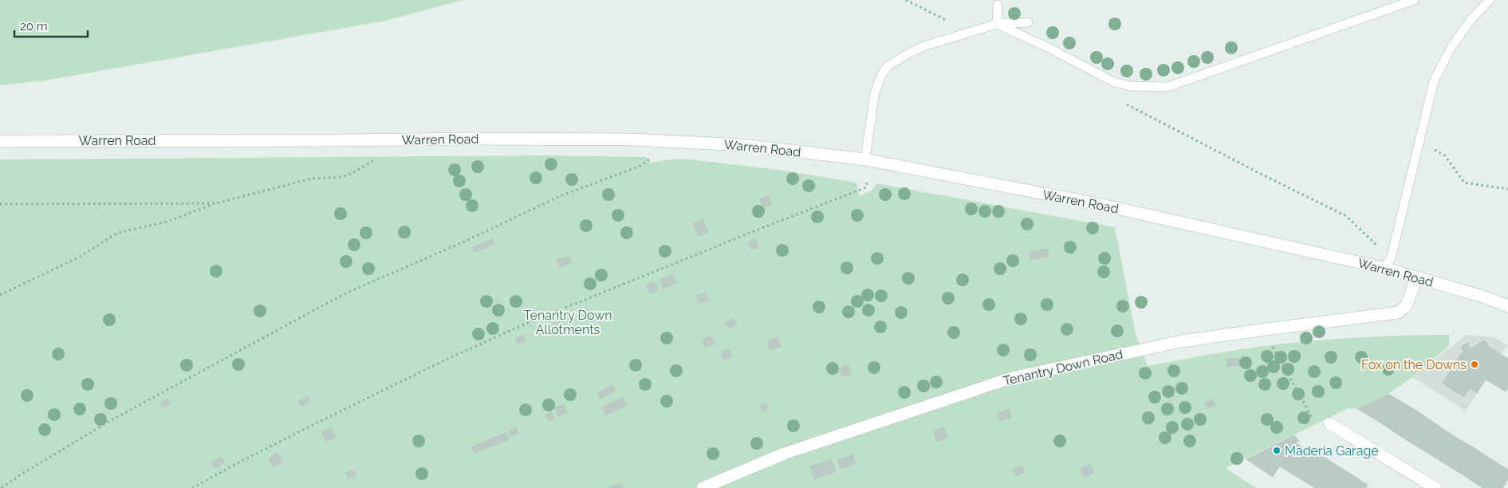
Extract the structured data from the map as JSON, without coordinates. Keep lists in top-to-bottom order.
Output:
{
  "streets": {
    "street": ["Warren Road", "Tenantry Down Road"]
  },
  "crossings": [
    ["Warren Road", "Tenantry Down Road"]
  ],
  "parks": ["Tenantry Down Allotments"],
  "places": ["Fox on the Downs", "Maderia Garage"],
  "scale_bar": "20 m"
}
